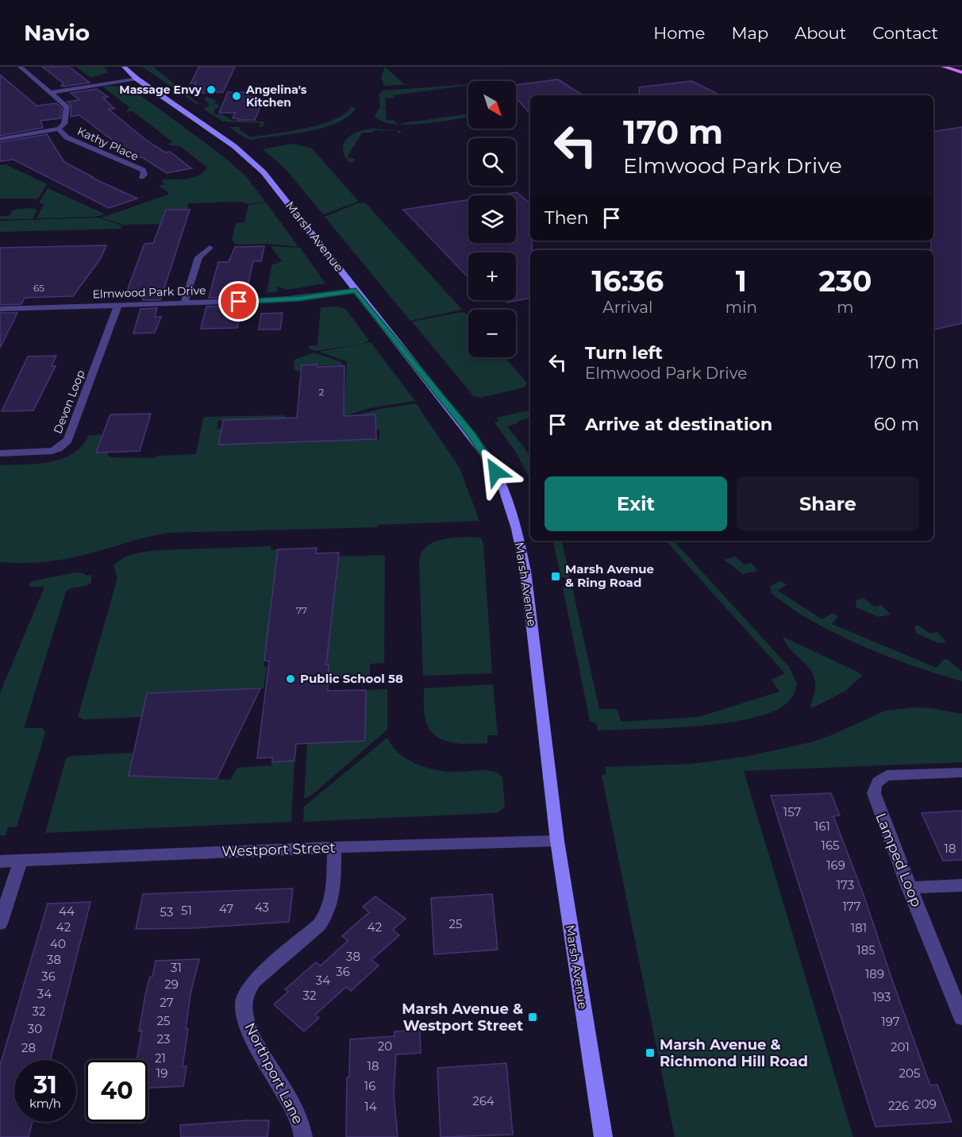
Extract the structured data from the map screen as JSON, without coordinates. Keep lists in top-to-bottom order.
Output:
{
  "streets": {
    "street": [
      "Kathy Place",
      "Marsh Avenue",
      "Elmwood Park Drive",
      "Devon Loop",
      "Westport Street",
      "Lamped Loop",
      "Northport Lane"
    ]
  },
  "crossings": [
    ["Marsh Avenue", "Elmwood Park Drive"],
    ["Marsh Avenue", "Westport Street"],
    ["Elmwood Park Drive", "Devon Loop"],
    ["Westport Street", "Northport Lane"]
  ],
  "places": {
    "other": ["Massage Envy", "Angelina's Kitchen", "Public School 58"],
    "transit": ["Marsh Avenue & Ring Road", "Marsh Avenue & Westport Street", "Marsh Avenue & Richmond Hill Road"]
  },
  "house_numbers": [
    "65",
    "2",
    "77",
    "157",
    "161",
    "165",
    "18",
    "169",
    "173",
    "177",
    "43",
    "47",
    "51",
    "44",
    "53",
    "25",
    "42",
    "42",
    "181",
    "40",
    "185",
    "38",
    "38",
    "31",
    "36",
    "189",
    "36",
    "34",
    "29",
    "34",
    "32",
    "193",
    "27",
    "32",
    "25",
    "197",
    "30",
    "23",
    "20",
    "201",
    "28",
    "21",
    "18",
    "19",
    "205",
    "16",
    "264",
    "209",
    "226",
    "14"
  ],
  "north": "bottom right",
  "page": {
    "header": "Navio",
    "nav": [
      "Home",
      "Map",
      "About",
      "Contact"
    ],
    "map_buttons": ["+", "−"],
    "turn": ["170 m", "Elmwood Park Drive"],
    "then": "Then",
    "eta": [
      "16:36",
      "Arrival",
      "1",
      "min",
      "230",
      "m"
    ],
    "list": [
      {
        "name": "Turn left",
        "note": "Elmwood Park Drive",
        "value": "170 m"
      },
      {
        "name": "Arrive at destination",
        "value": "60 m"
      }
    ],
    "buttons": ["Exit", "Share"],
    "speed": "31 km/h",
    "limit": "40"
  }
}
